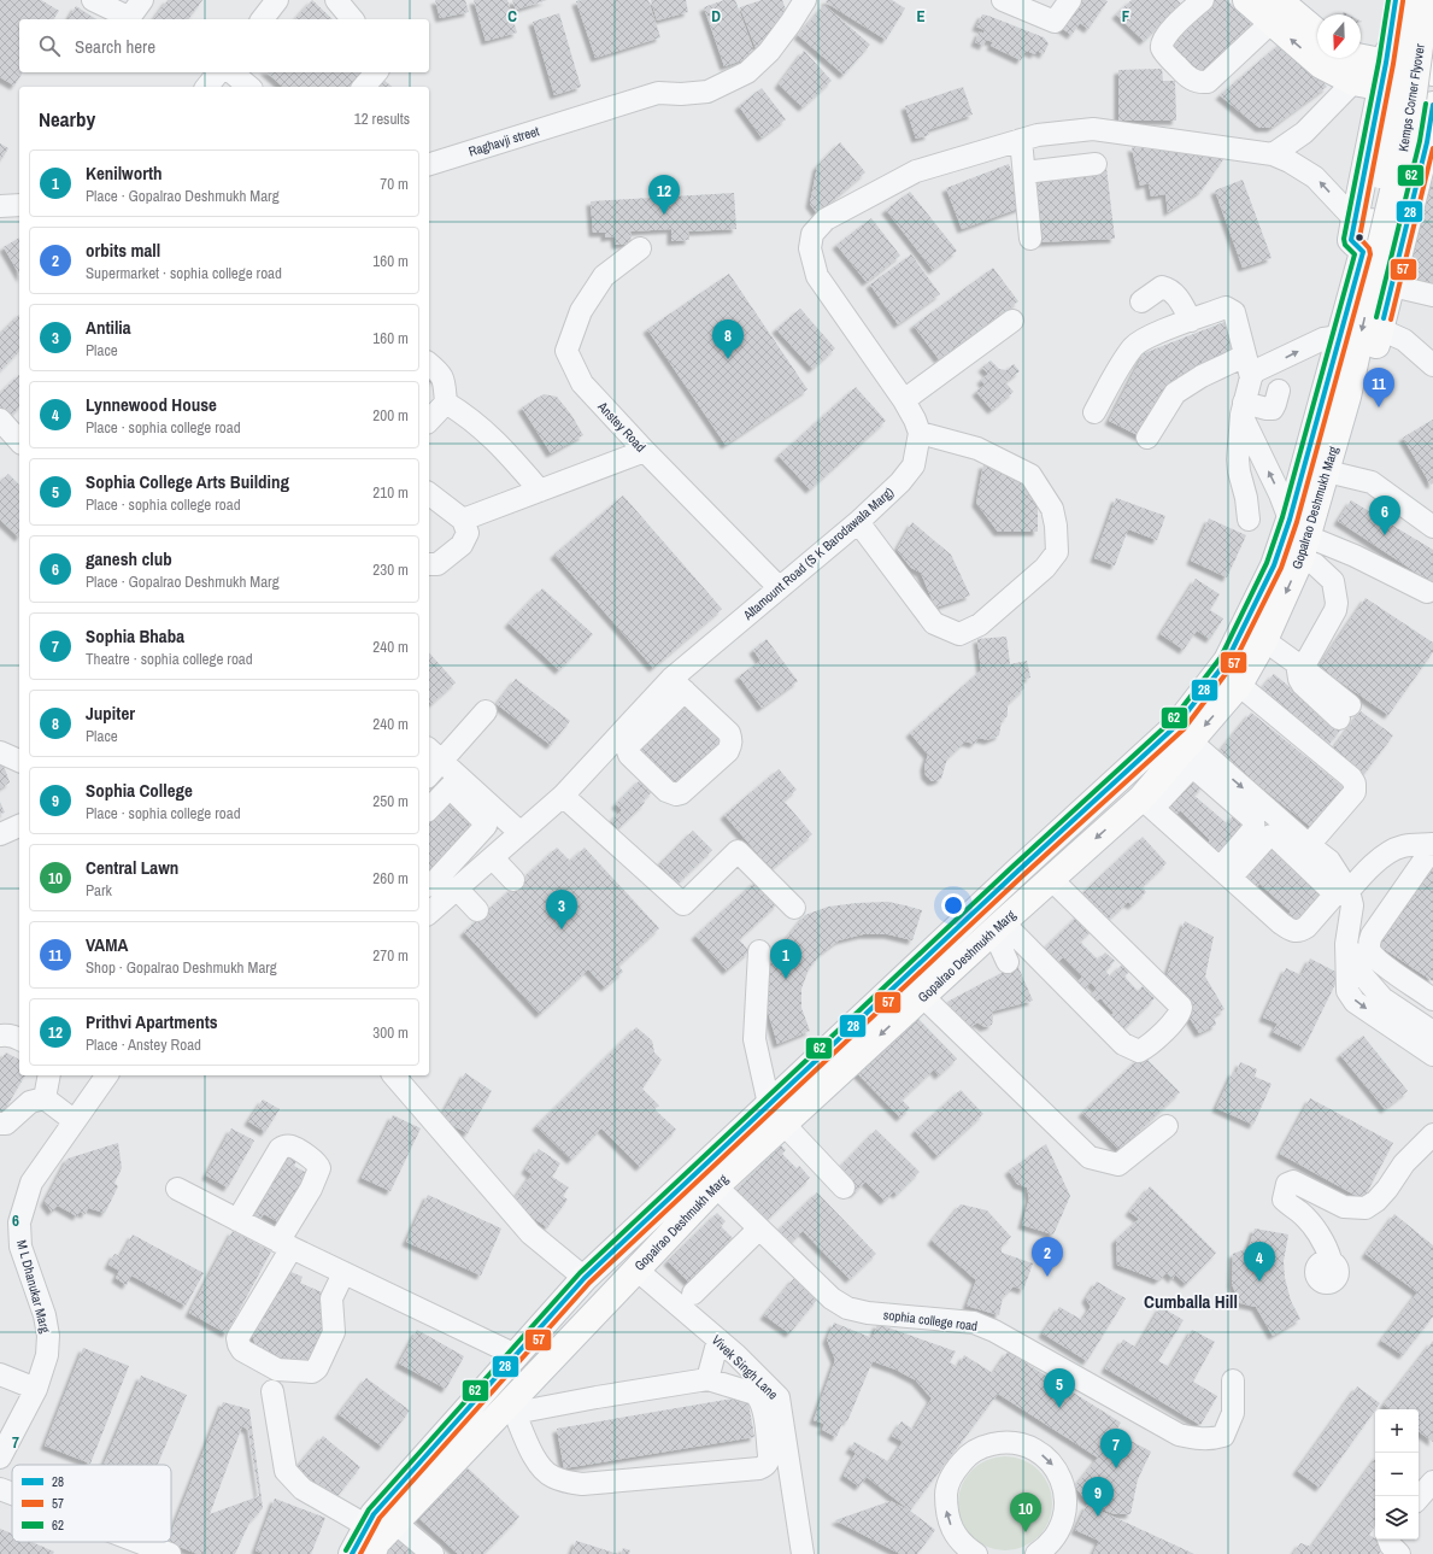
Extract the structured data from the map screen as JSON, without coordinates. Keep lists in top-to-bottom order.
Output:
{
  "streets": {
    "main road": ["Kemps Corner Flyover", "Gopalrao Deshmukh Marg"],
    "street": [
      "Raghavji street",
      "Anstey Road",
      "Altamount Road (S K Barodawala Marg)",
      "M L Dhanukar Marg",
      "sophia college road",
      "Vivek Singh Lane"
    ]
  },
  "crossings": [
    ["Kemps Corner Flyover", "Gopalrao Deshmukh Marg"],
    ["Anstey Road", "Altamount Road (S K Barodawala Marg)"],
    ["Gopalrao Deshmukh Marg", "sophia college road"],
    ["Gopalrao Deshmukh Marg", "Vivek Singh Lane"]
  ],
  "districts": ["Cumballa Hill"],
  "lines": ["transit line 28", "transit line 62", "transit line 57"],
  "legend": ["28", "57", "62"],
  "north": "bottom",
  "page": {
    "search": "Search here",
    "heading": ["Nearby", "12 results"],
    "list": [
      {
        "mark": "1",
        "name": "Kenilworth",
        "note": "Place · Gopalrao Deshmukh Marg",
        "value": "70 m"
      },
      {
        "mark": "2",
        "name": "orbits mall",
        "note": "Supermarket · sophia college road",
        "value": "160 m"
      },
      {
        "mark": "3",
        "name": "Antilia",
        "note": "Place",
        "value": "160 m"
      },
      {
        "mark": "4",
        "name": "Lynnewood House",
        "note": "Place · sophia college road",
        "value": "200 m"
      },
      {
        "mark": "5",
        "name": "Sophia College Arts Building",
        "note": "Place · sophia college road",
        "value": "210 m"
      },
      {
        "mark": "6",
        "name": "ganesh club",
        "note": "Place · Gopalrao Deshmukh Marg",
        "value": "230 m"
      },
      {
        "mark": "7",
        "name": "Sophia Bhaba",
        "note": "Theatre · sophia college road",
        "value": "240 m"
      },
      {
        "mark": "8",
        "name": "Jupiter",
        "note": "Place",
        "value": "240 m"
      },
      {
        "mark": "9",
        "name": "Sophia College",
        "note": "Place · sophia college road",
        "value": "250 m"
      },
      {
        "mark": "10",
        "name": "Central Lawn",
        "note": "Park",
        "value": "260 m"
      },
      {
        "mark": "11",
        "name": "VAMA",
        "note": "Shop · Gopalrao Deshmukh Marg",
        "value": "270 m"
      },
      {
        "mark": "12",
        "name": "Prithvi Apartments",
        "note": "Place · Anstey Road",
        "value": "300 m"
      }
    ],
    "pins": [
      "12",
      "8",
      "11",
      "6",
      "3",
      "1",
      "2",
      "4",
      "5",
      "7",
      "9",
      "10"
    ],
    "map_buttons": ["+", "−"]
  },
  "grid": {
    "columns": [
      "C",
      "D",
      "E",
      "F"
    ],
    "rows": ["6", "7"]
  }
}
